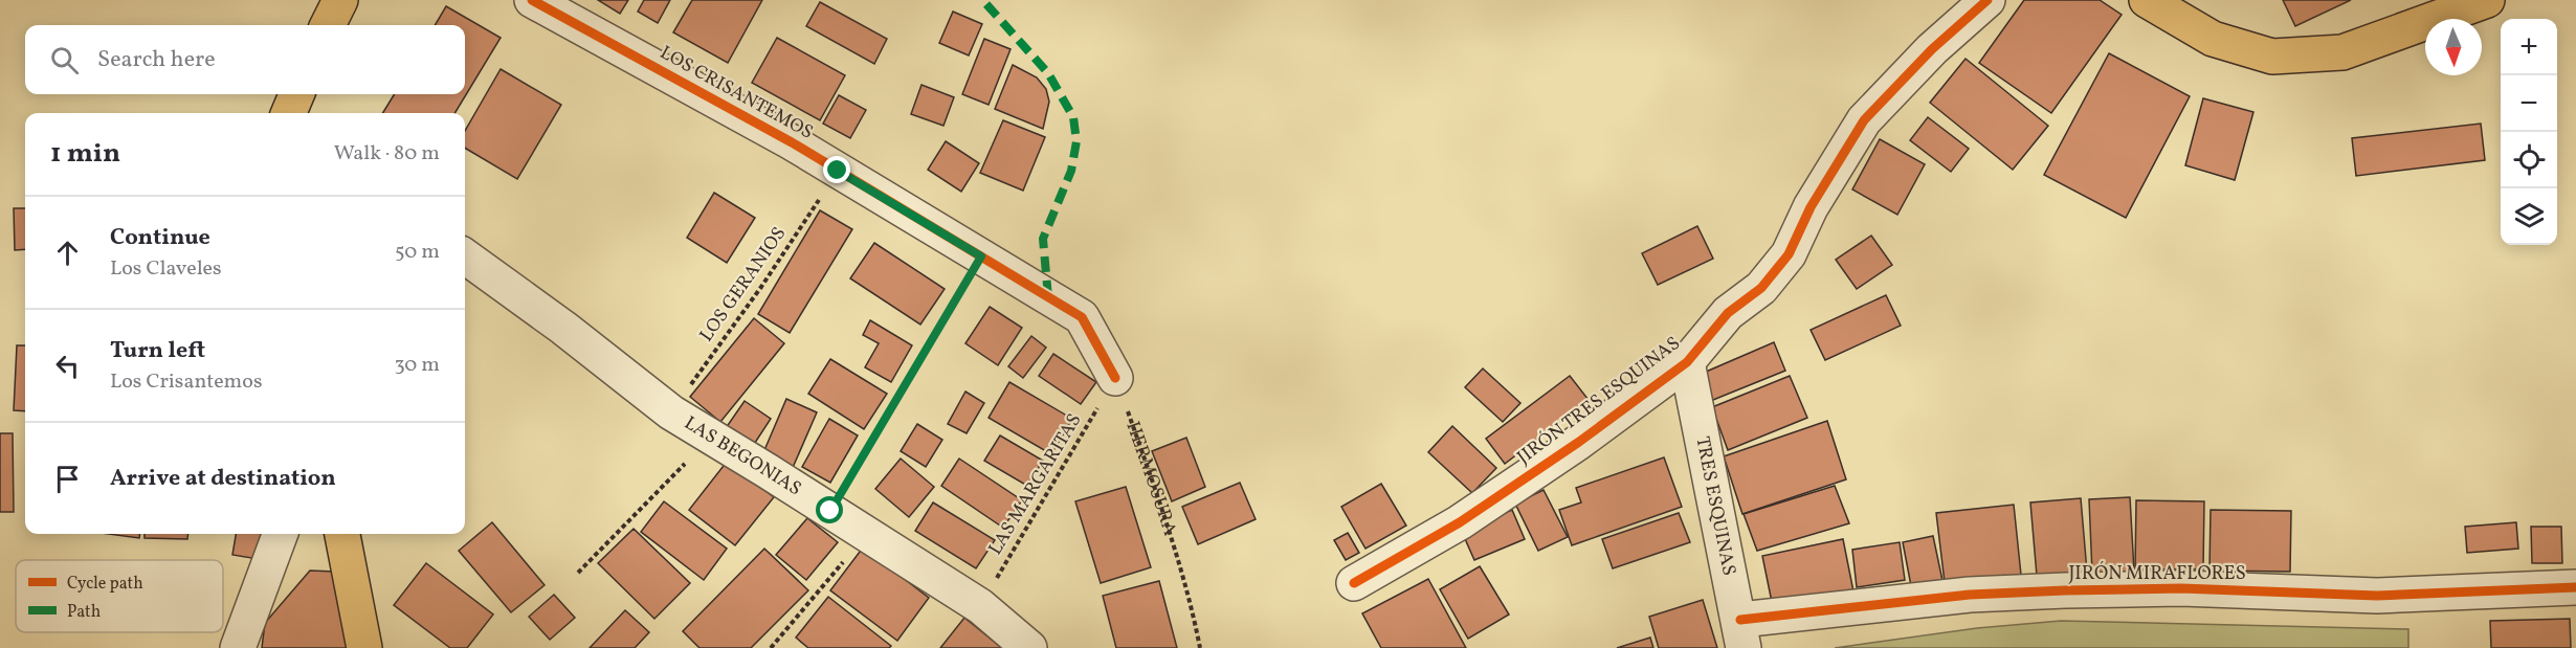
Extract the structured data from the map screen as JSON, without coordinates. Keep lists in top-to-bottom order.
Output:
{
  "streets": {
    "street": [
      "LOS CRISANTEMOS",
      "JIRÓN TRES ESQUINAS",
      "LAS BEGONIAS",
      "TRES ESQUINAS",
      "JIRÓN MIRAFLORES"
    ],
    "path": ["LOS GERANIOS", "HERMOSURA", "LAS MARGARITAS"]
  },
  "crossings": [
    ["LOS CRISANTEMOS", "LOS GERANIOS"],
    ["LOS CRISANTEMOS", "HERMOSURA"],
    ["LOS CRISANTEMOS", "LAS MARGARITAS"],
    ["LOS GERANIOS", "LAS BEGONIAS"],
    ["JIRÓN TRES ESQUINAS", "TRES ESQUINAS"],
    ["LAS BEGONIAS", "LAS MARGARITAS"],
    ["HERMOSURA", "LAS MARGARITAS"],
    ["TRES ESQUINAS", "JIRÓN MIRAFLORES"]
  ],
  "legend": ["Cycle path", "Path"],
  "north": "bottom",
  "page": {
    "map_buttons": ["+", "−"],
    "search": "Search here",
    "heading": ["1 min", "Walk · 80 m"],
    "list": [
      ["Continue", "Los Claveles", "50 m"],
      ["Turn left", "Los Crisantemos", "30 m"],
      "Arrive at destination"
    ]
  }
}
